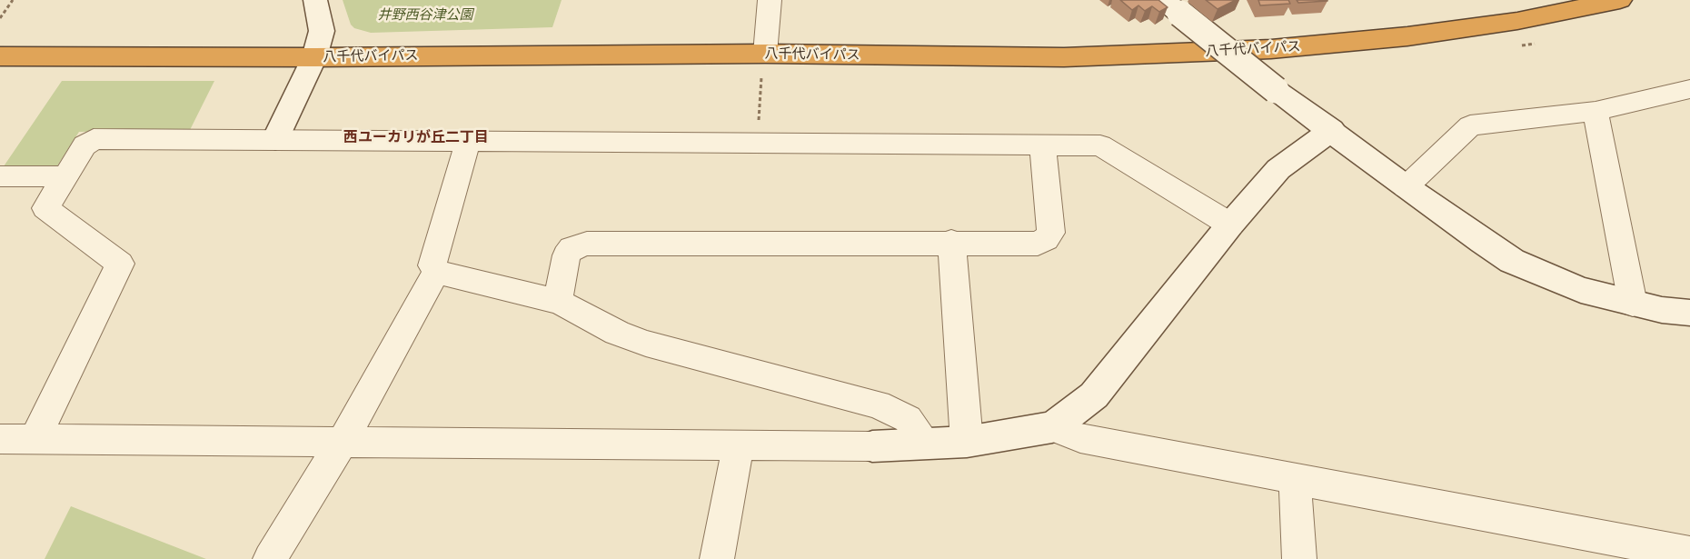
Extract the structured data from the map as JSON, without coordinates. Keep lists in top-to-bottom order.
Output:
{
  "streets": {
    "highway": ["八千代バイパス"]
  },
  "districts": ["西ユーカリが丘二丁目"],
  "parks": ["井野西谷津公園"]
}
